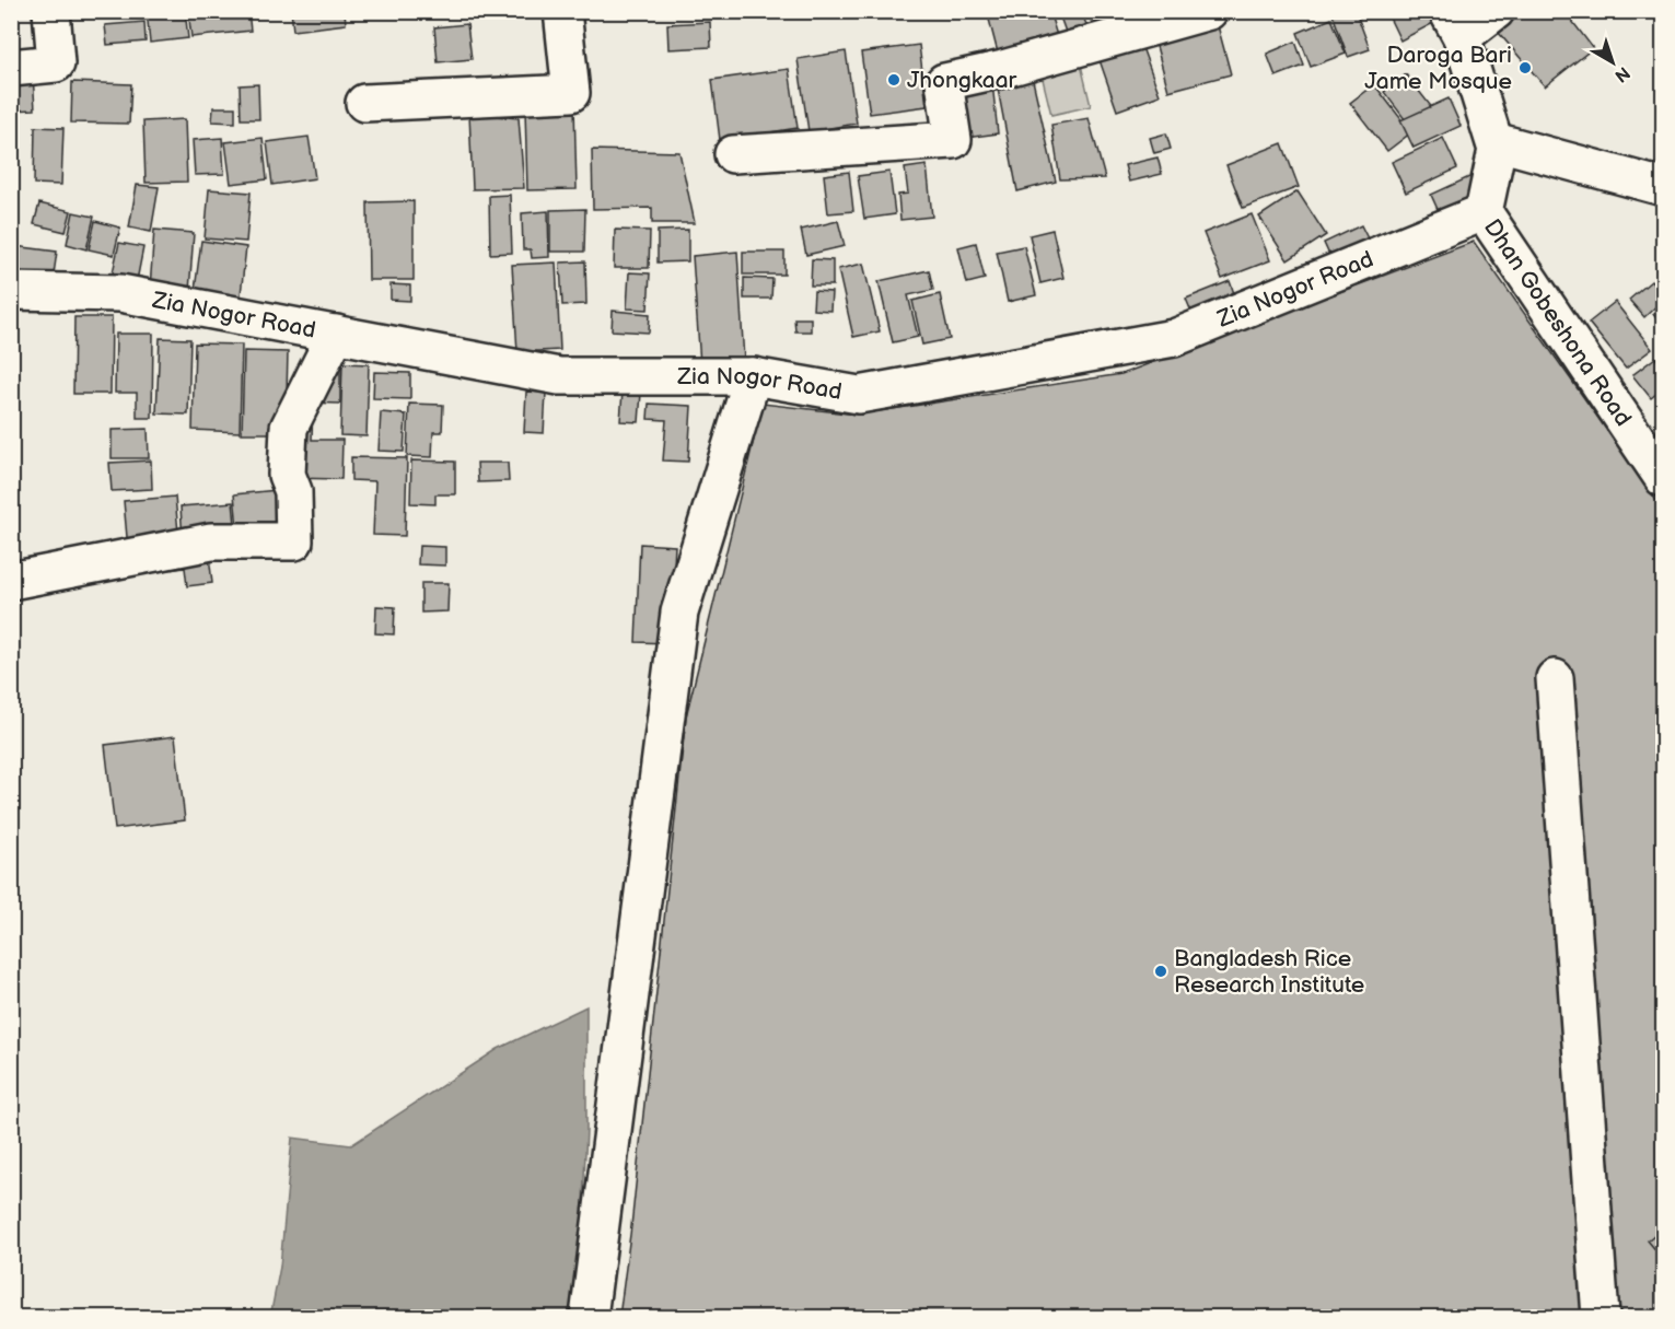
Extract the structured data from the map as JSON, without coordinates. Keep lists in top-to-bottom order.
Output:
{
  "streets": {
    "street": ["Zia Nogor Road", "Dhan Gobeshona Road"]
  },
  "crossings": [
    ["Zia Nogor Road", "Dhan Gobeshona Road"]
  ],
  "places": ["Daroga Bari Jame Mosque", "Jhongkaar", "Bangladesh Rice Research Institute"],
  "north": "bottom right"
}
